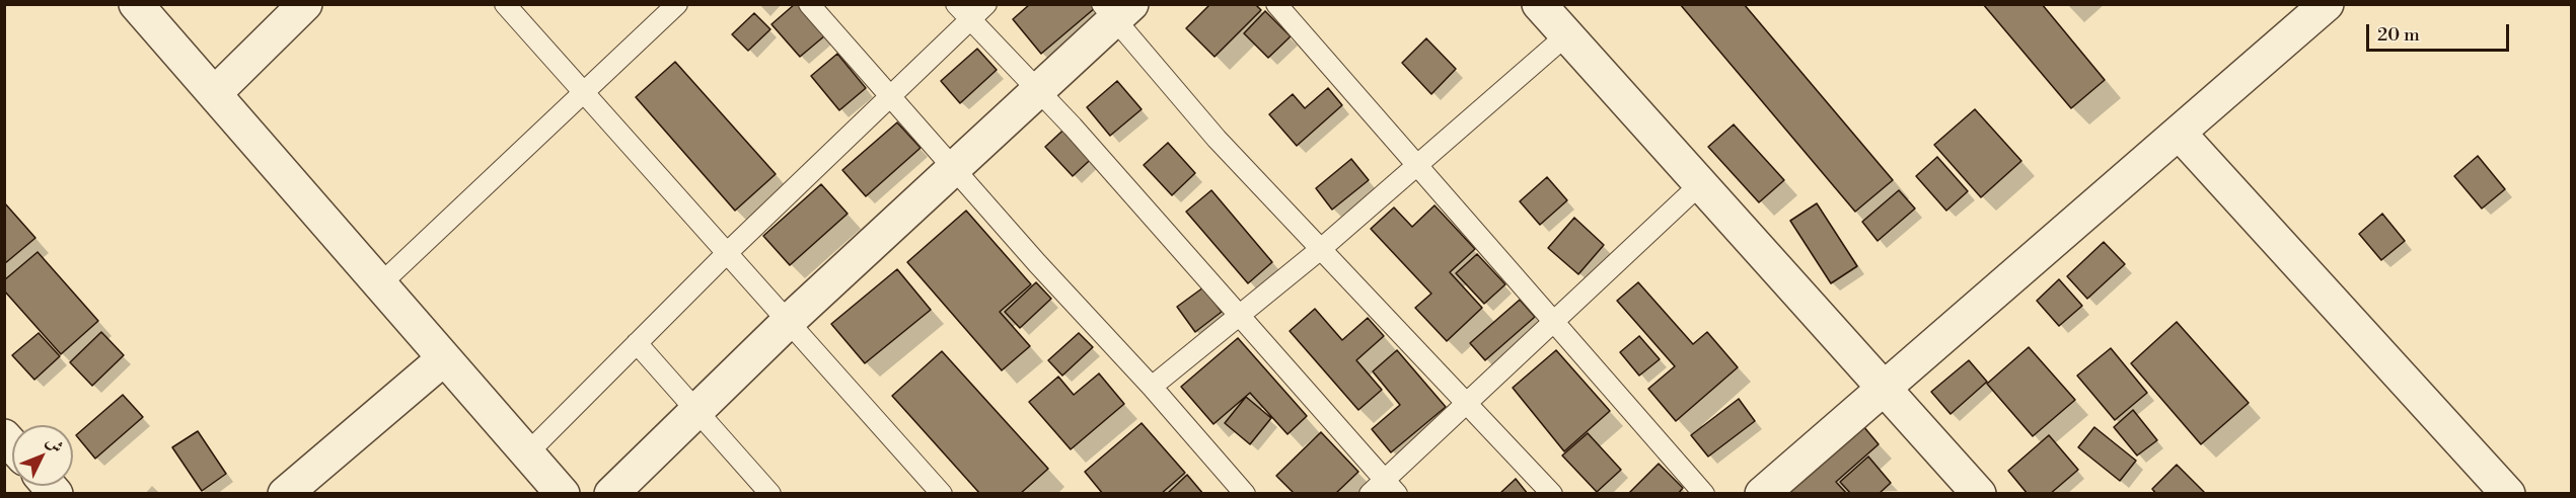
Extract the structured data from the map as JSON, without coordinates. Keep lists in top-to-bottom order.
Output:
{
  "scale_bar": "20 m",
  "north": "top right"
}
